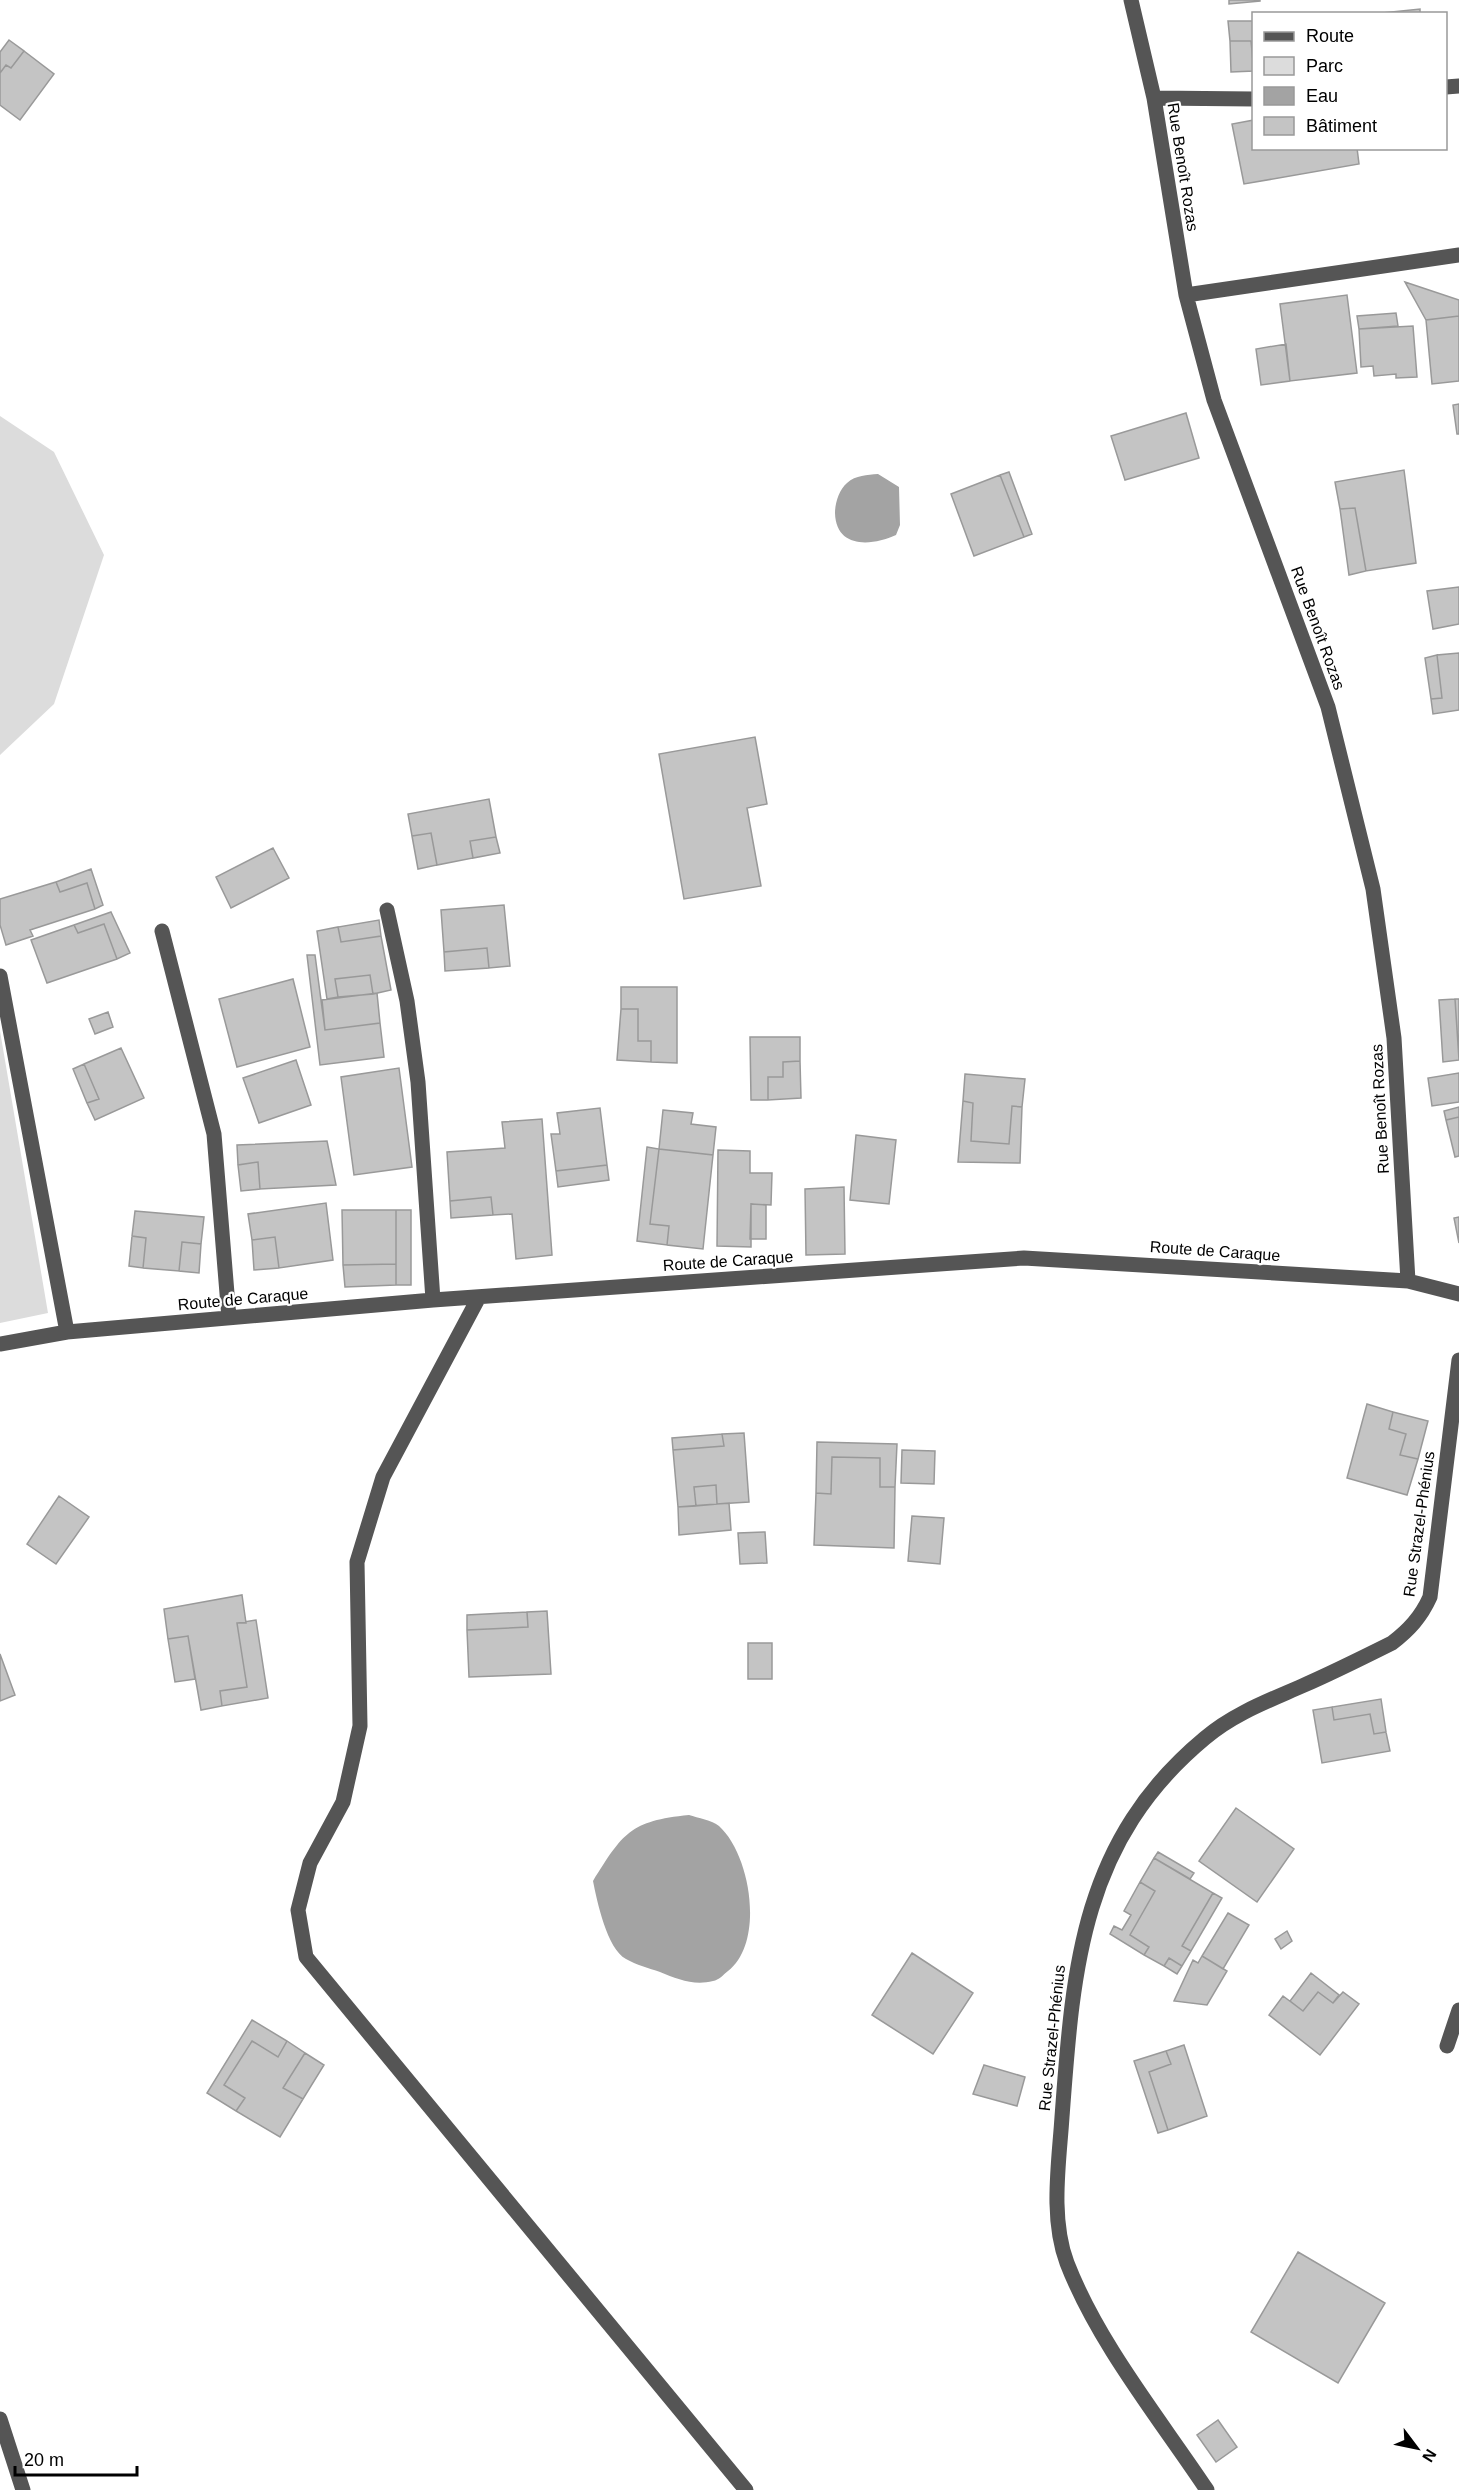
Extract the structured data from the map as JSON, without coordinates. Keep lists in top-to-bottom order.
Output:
{
  "streets": {
    "street": ["Rue Benoît Rozas", "Route de Caraque", "Rue Strazel-Phénius"]
  },
  "crossings": [
    ["Rue Benoît Rozas", "Route de Caraque"]
  ],
  "legend": [
    "Route",
    "Parc",
    "Eau",
    "Bâtiment"
  ],
  "scale_bar": "20 m",
  "north": "bottom right"
}
